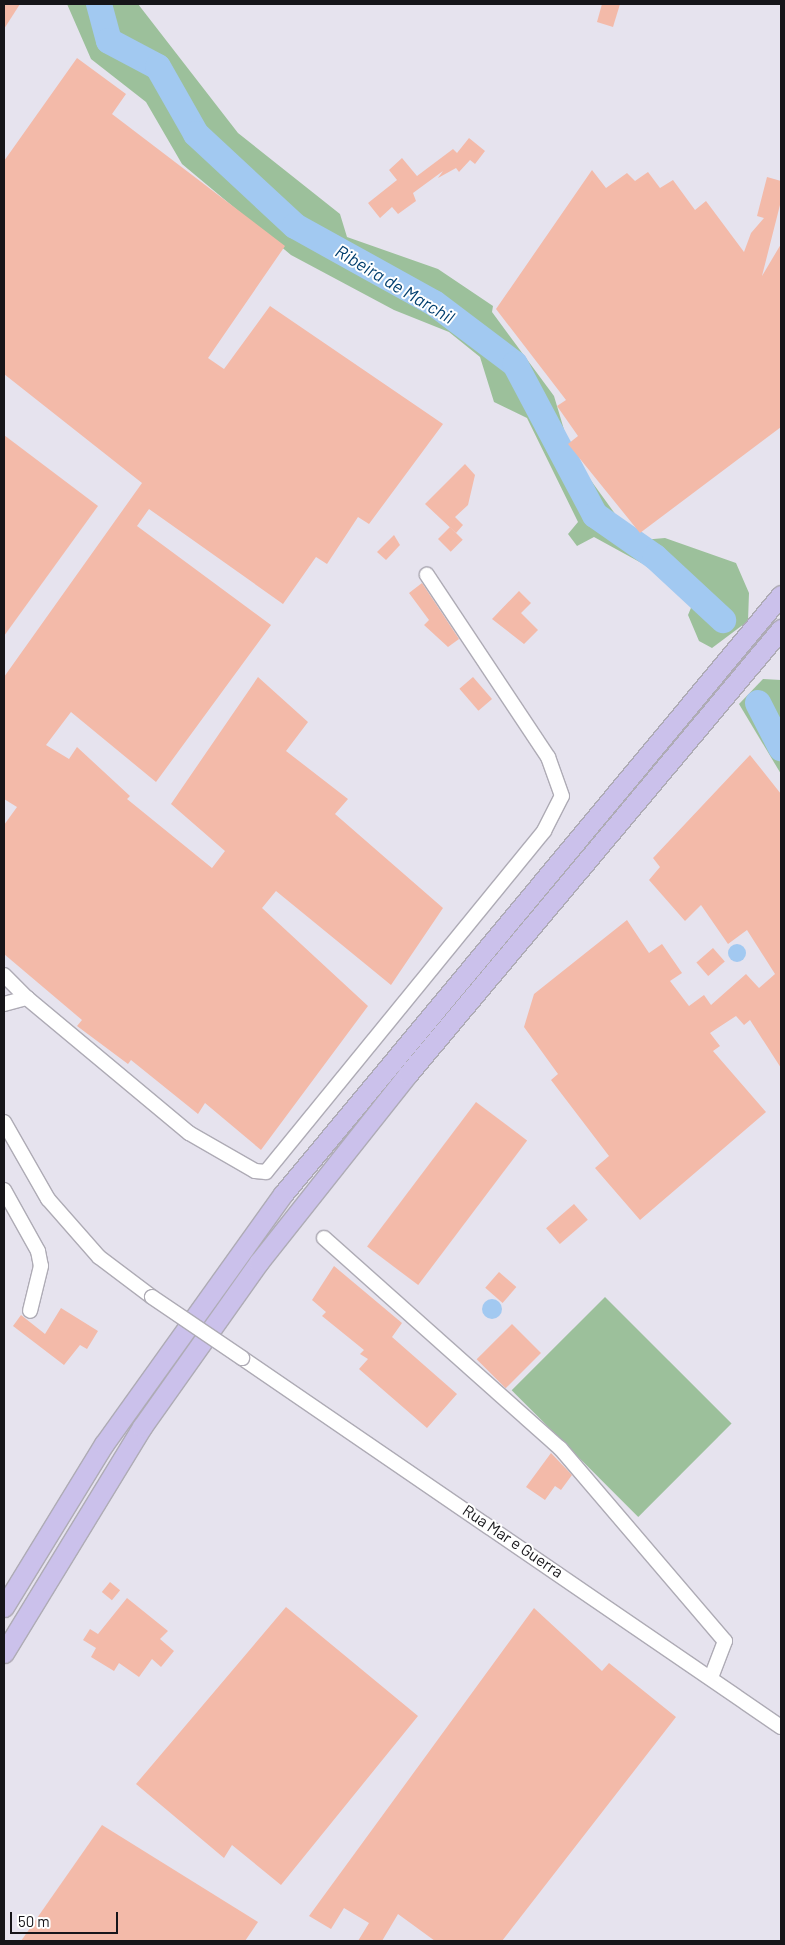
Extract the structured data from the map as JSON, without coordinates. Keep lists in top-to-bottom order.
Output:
{
  "streets": {
    "street": ["Rua Mar e Guerra"]
  },
  "water": ["Ribeira de Marchil"],
  "scale_bar": "50 m"
}
